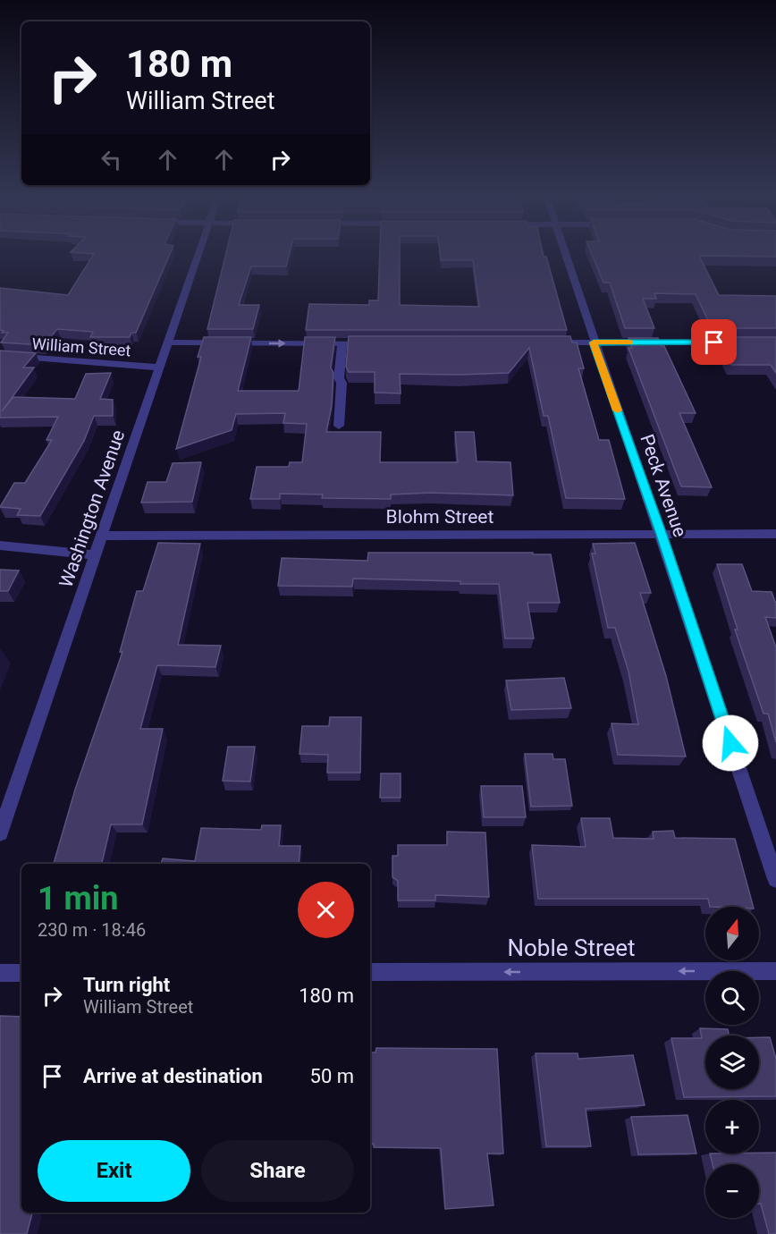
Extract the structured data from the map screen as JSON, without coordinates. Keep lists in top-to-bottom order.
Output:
{
  "streets": {
    "street": [
      "William Street",
      "Peck Avenue",
      "Washington Avenue",
      "Blohm Street",
      "Noble Street"
    ]
  },
  "crossings": [
    ["William Street", "Washington Avenue"],
    ["Peck Avenue", "Blohm Street"],
    ["Washington Avenue", "Blohm Street"]
  ],
  "one_way": ["Noble Street"],
  "north": "top",
  "page": {
    "turn": ["180 m", "William Street"],
    "heading": ["1 min", "230 m · 18:46"],
    "map_buttons": ["+", "−"],
    "list": [
      {
        "name": "Turn right",
        "note": "William Street",
        "value": "180 m"
      },
      {
        "name": "Arrive at destination",
        "value": "50 m"
      }
    ],
    "buttons": ["Exit", "Share"]
  }
}
